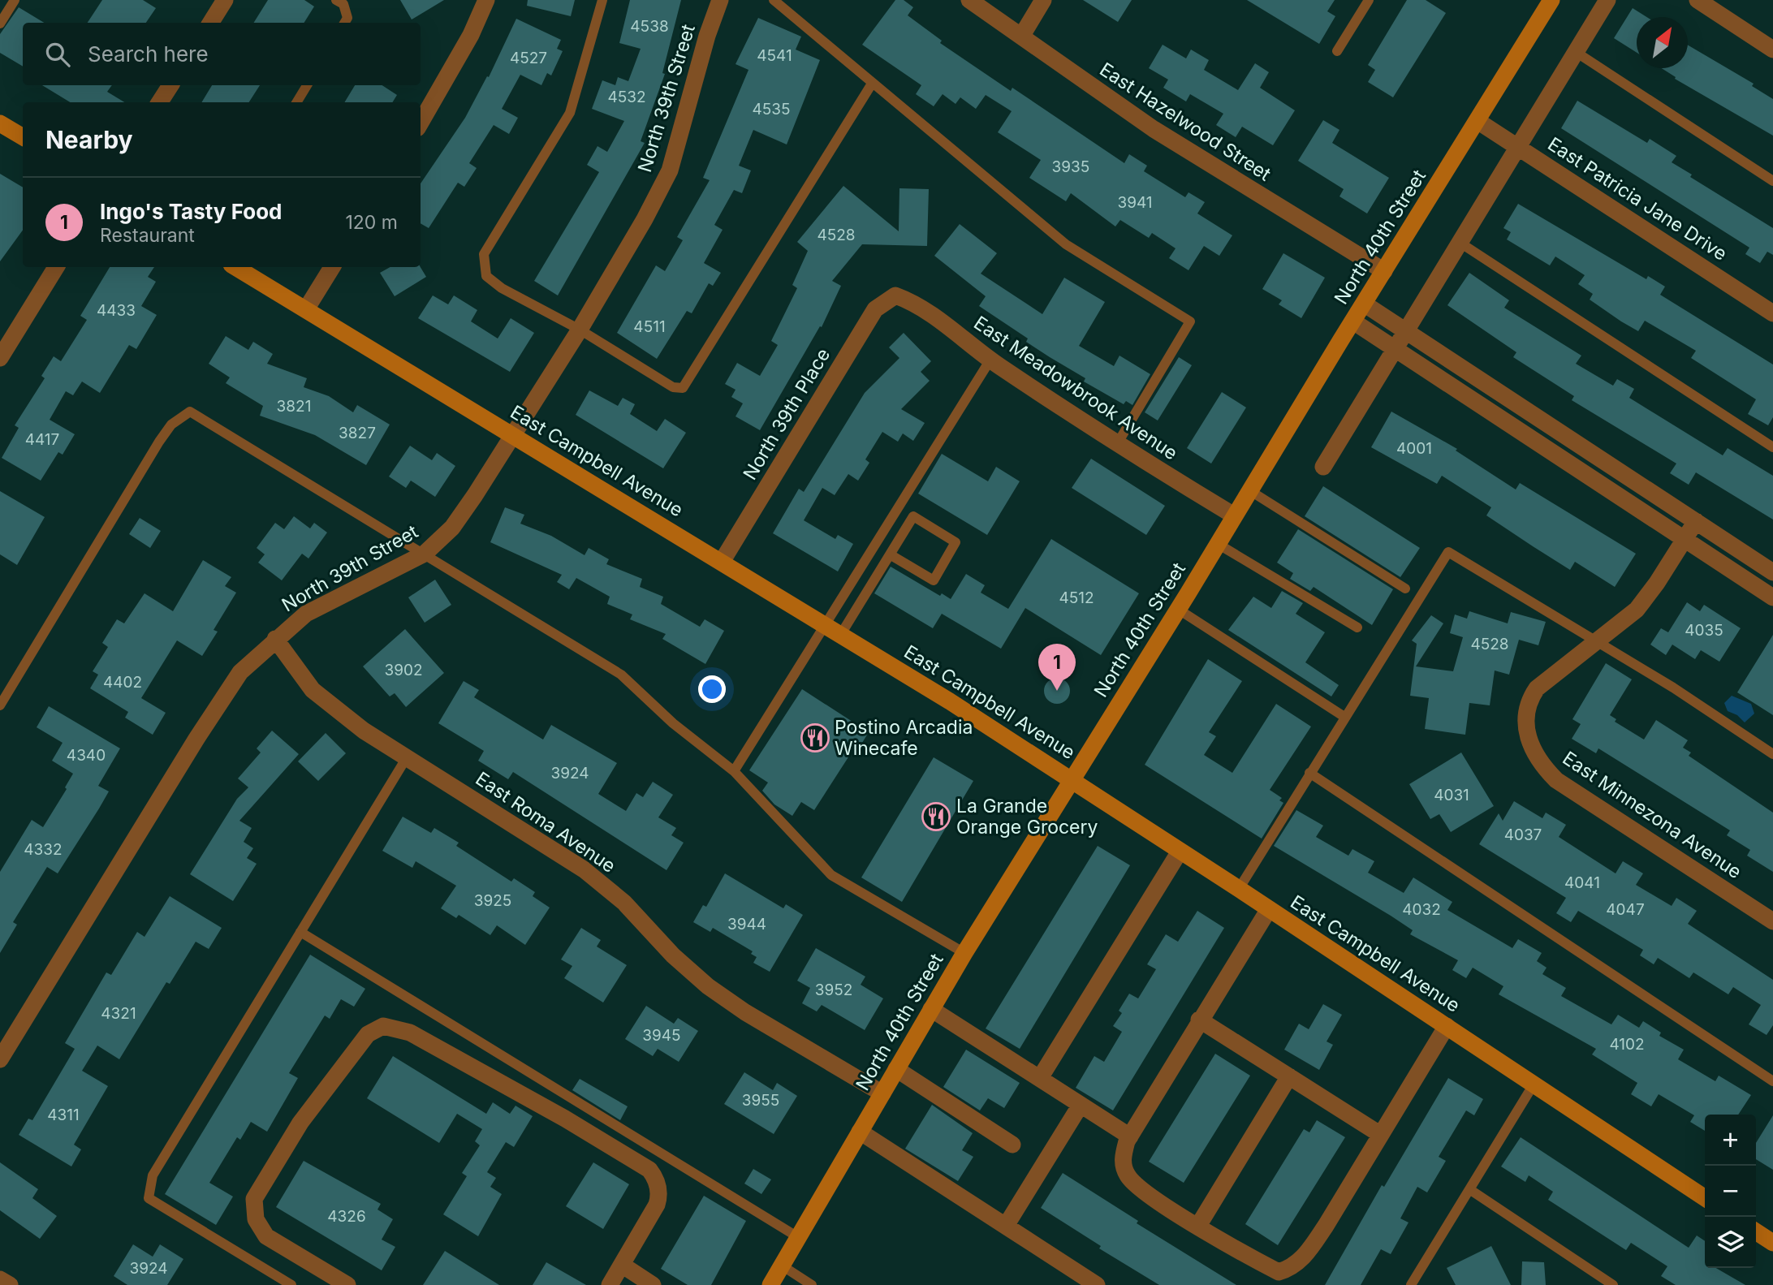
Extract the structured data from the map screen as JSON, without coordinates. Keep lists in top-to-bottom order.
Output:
{
  "streets": {
    "street": [
      "North 39th Street",
      "East Hazelwood Street",
      "East Patricia Jane Drive",
      "North 40th Street",
      "East Meadowbrook Avenue",
      "North 39th Place",
      "East Campbell Avenue",
      "East Minnezona Avenue",
      "East Roma Avenue"
    ]
  },
  "crossings": [
    ["North 39th Street", "East Campbell Avenue"],
    ["North 39th Street", "East Roma Avenue"],
    ["East Hazelwood Street", "North 40th Street"],
    ["East Patricia Jane Drive", "North 40th Street"],
    ["North 40th Street", "East Meadowbrook Avenue"],
    ["North 40th Street", "East Campbell Avenue"],
    ["North 40th Street", "East Roma Avenue"],
    ["East Meadowbrook Avenue", "North 39th Place"],
    ["North 39th Place", "East Campbell Avenue"]
  ],
  "places": {
    "restaurant": ["Postino Arcadia Winecafe", "La Grande Orange Grocery"]
  },
  "house_numbers": [
    "4538",
    "4541",
    "4527",
    "4532",
    "4535",
    "3935",
    "3941",
    "4528",
    "4433",
    "4511",
    "3821",
    "3827",
    "4417",
    "4001",
    "4512",
    "4035",
    "4528",
    "3902",
    "4402",
    "4340",
    "3924",
    "4031",
    "4037",
    "4332",
    "4041",
    "3925",
    "4032",
    "4047",
    "3944",
    "3952",
    "4321",
    "3945",
    "4102",
    "3955",
    "4311",
    "4326",
    "3924"
  ],
  "north": "top right",
  "page": {
    "search": "Search here",
    "heading": "Nearby",
    "list": [
      {
        "mark": "1",
        "name": "Ingo's Tasty Food",
        "note": "Restaurant",
        "value": "120 m"
      }
    ],
    "pins": "1",
    "map_buttons": ["+", "−"]
  }
}
